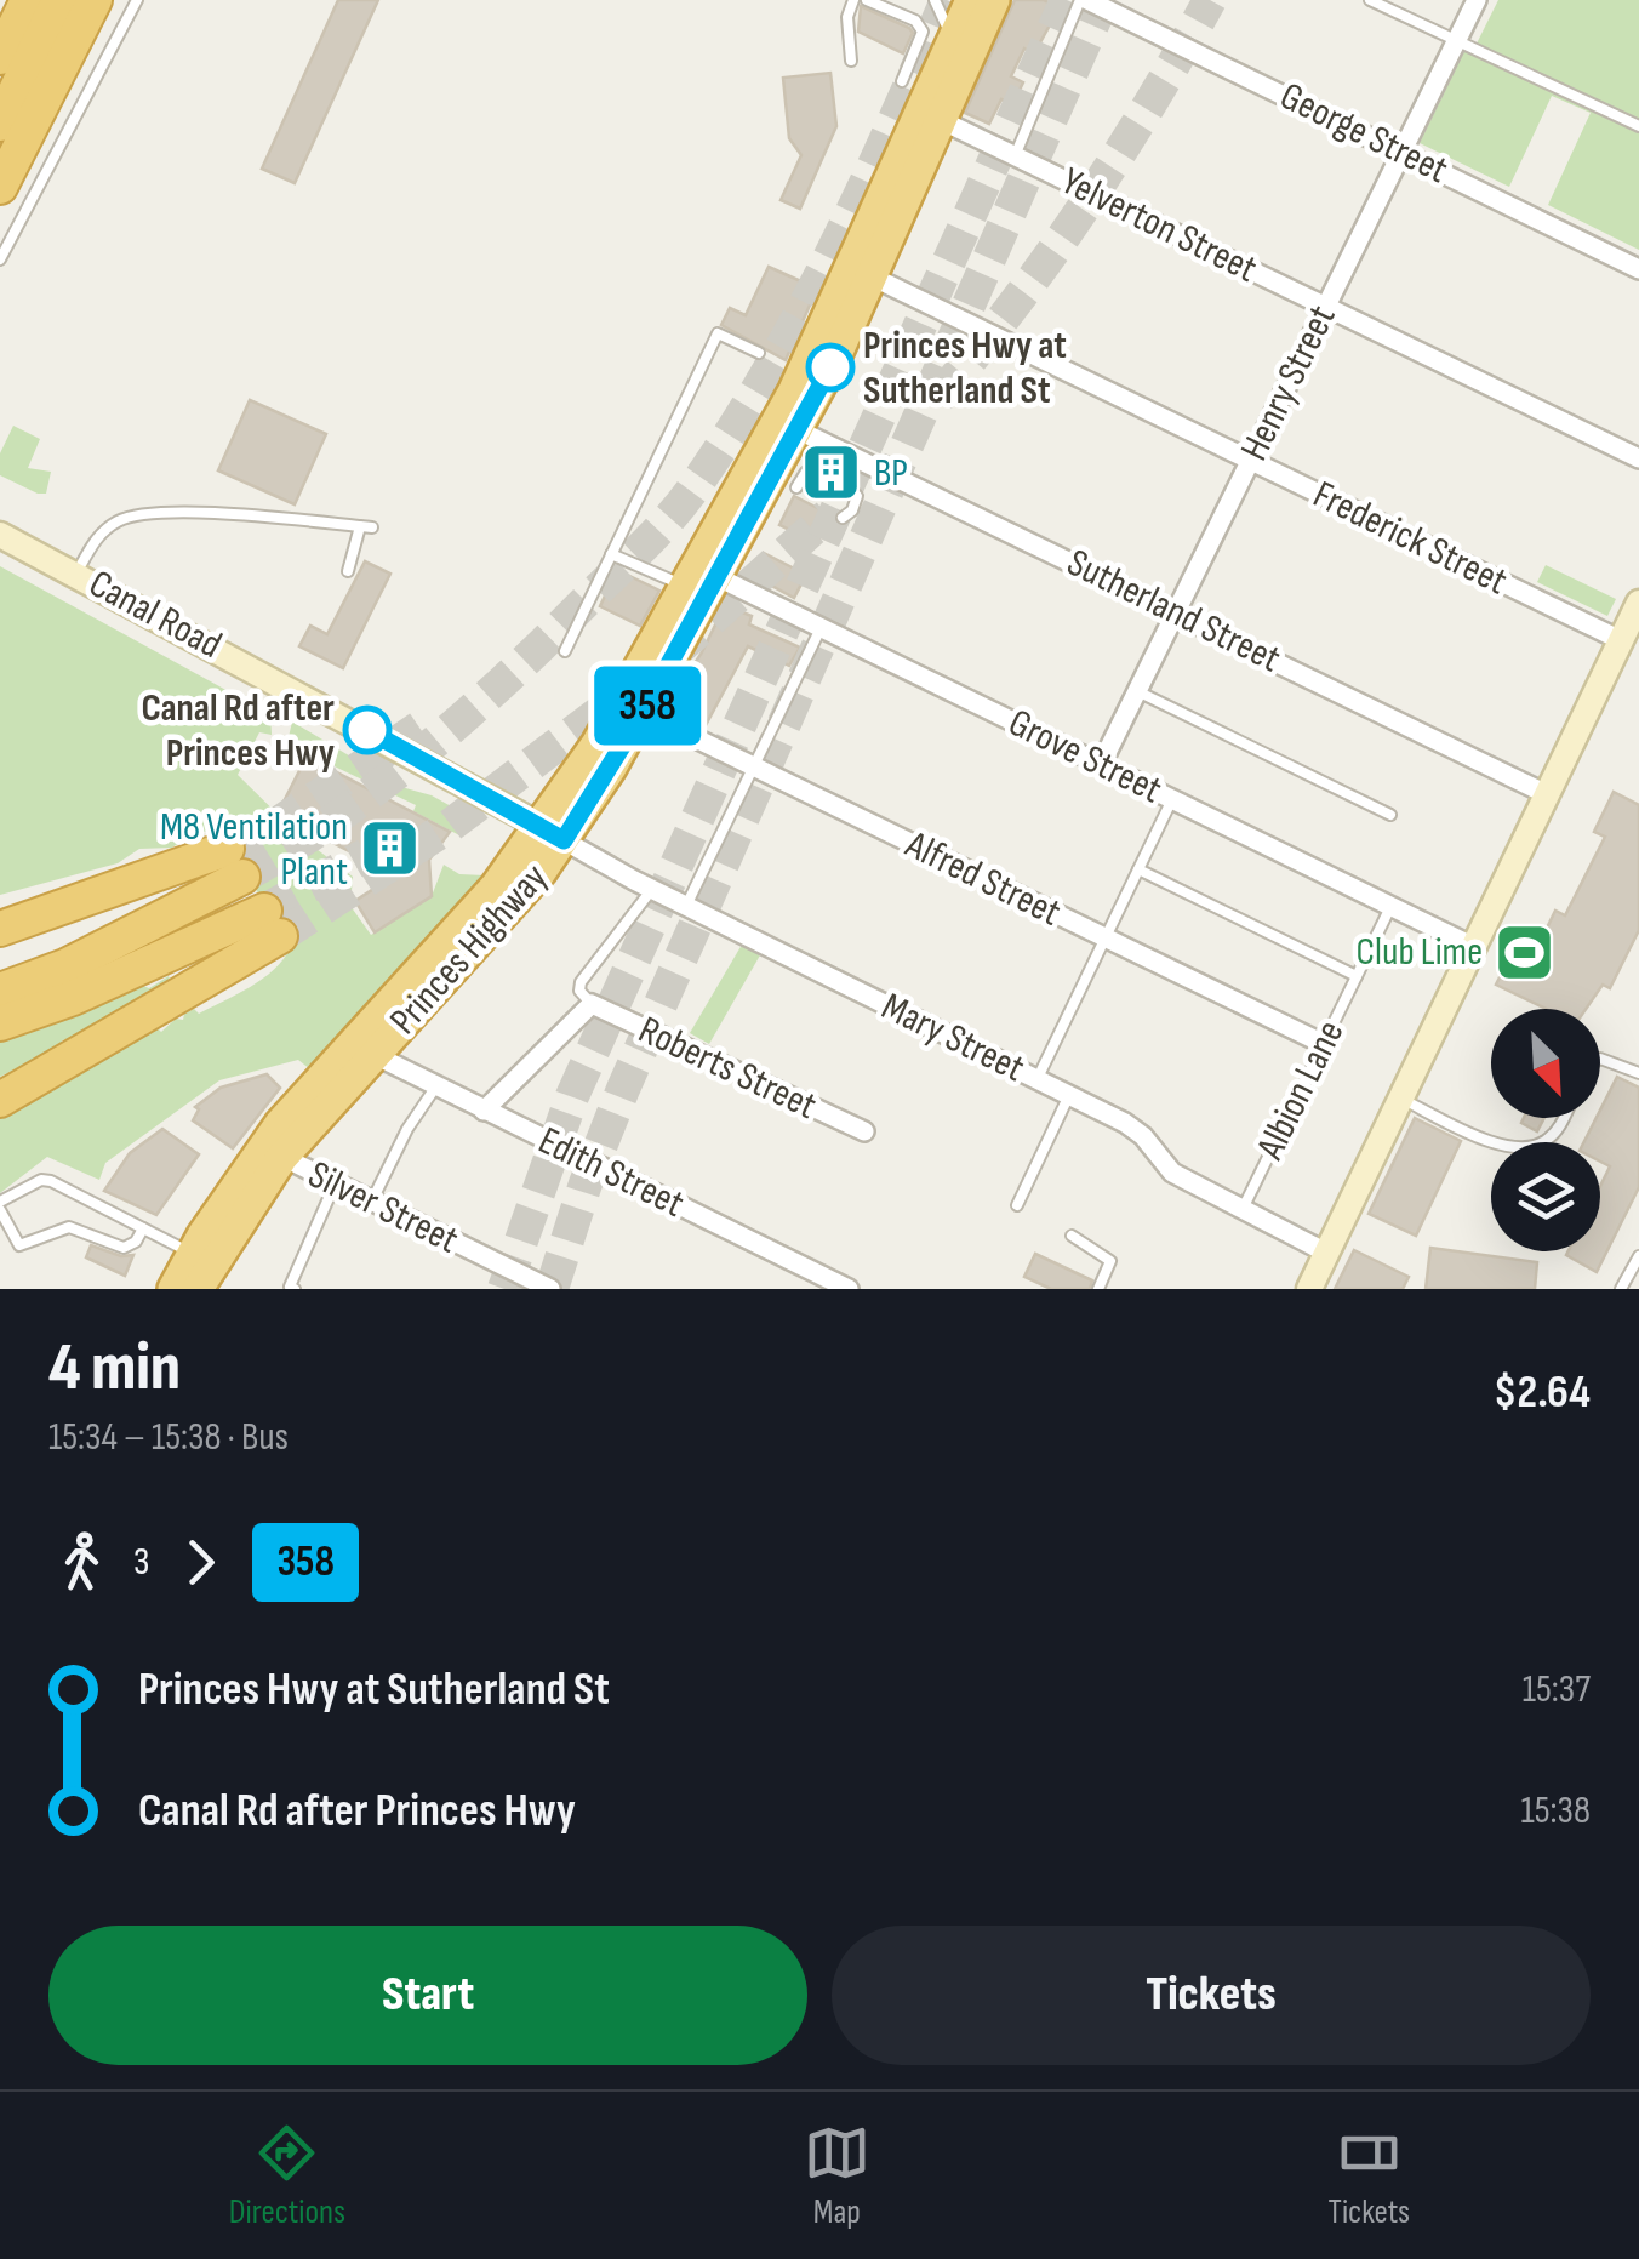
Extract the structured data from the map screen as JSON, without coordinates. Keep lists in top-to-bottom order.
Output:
{
  "streets": {
    "highway": ["Princes Highway"],
    "main road": ["Canal Road"],
    "street": [
      "George Street",
      "Yelverton Street",
      "Henry Street",
      "Frederick Street",
      "Sutherland Street",
      "Grove Street",
      "Alfred Street",
      "Mary Street",
      "Roberts Street",
      "Edith Street",
      "Silver Street"
    ],
    "lane": ["Albion Lane"]
  },
  "crossings": [
    ["George Street", "Henry Street"],
    ["Yelverton Street", "Henry Street"],
    ["Yelverton Street", "Princes Highway"],
    ["Henry Street", "Frederick Street"],
    ["Henry Street", "Sutherland Street"],
    ["Henry Street", "Grove Street"],
    ["Frederick Street", "Princes Highway"],
    ["Sutherland Street", "Princes Highway"],
    ["Canal Road", "Princes Highway"],
    ["Canal Road", "Mary Street"],
    ["Grove Street", "Princes Highway"],
    ["Grove Street", "Albion Lane"],
    ["Alfred Street", "Princes Highway"],
    ["Alfred Street", "Albion Lane"],
    ["Princes Highway", "Mary Street"],
    ["Princes Highway", "Edith Street"],
    ["Princes Highway", "Silver Street"],
    ["Mary Street", "Albion Lane"]
  ],
  "places": {
    "other": ["Princes Hwy at Sutherland St", "Canal Rd after Princes Hwy"],
    "building": ["BP", "M8 Ventilation Plant"],
    "sports": ["Club Lime"]
  },
  "lines": ["bus line 358"],
  "north": "bottom right",
  "page": {
    "on_map": "358",
    "heading": ["4 min", "15:34 – 15:38 · Bus", "$2.64"],
    "legs": ["3", "358"],
    "list": [
      {
        "name": "Princes Hwy at Sutherland St",
        "value": "15:37"
      },
      {
        "name": "Canal Rd after Princes Hwy",
        "value": "15:38"
      }
    ],
    "buttons": ["Start", "Tickets"],
    "tabs": ["Directions", "Map", "Tickets"]
  }
}
